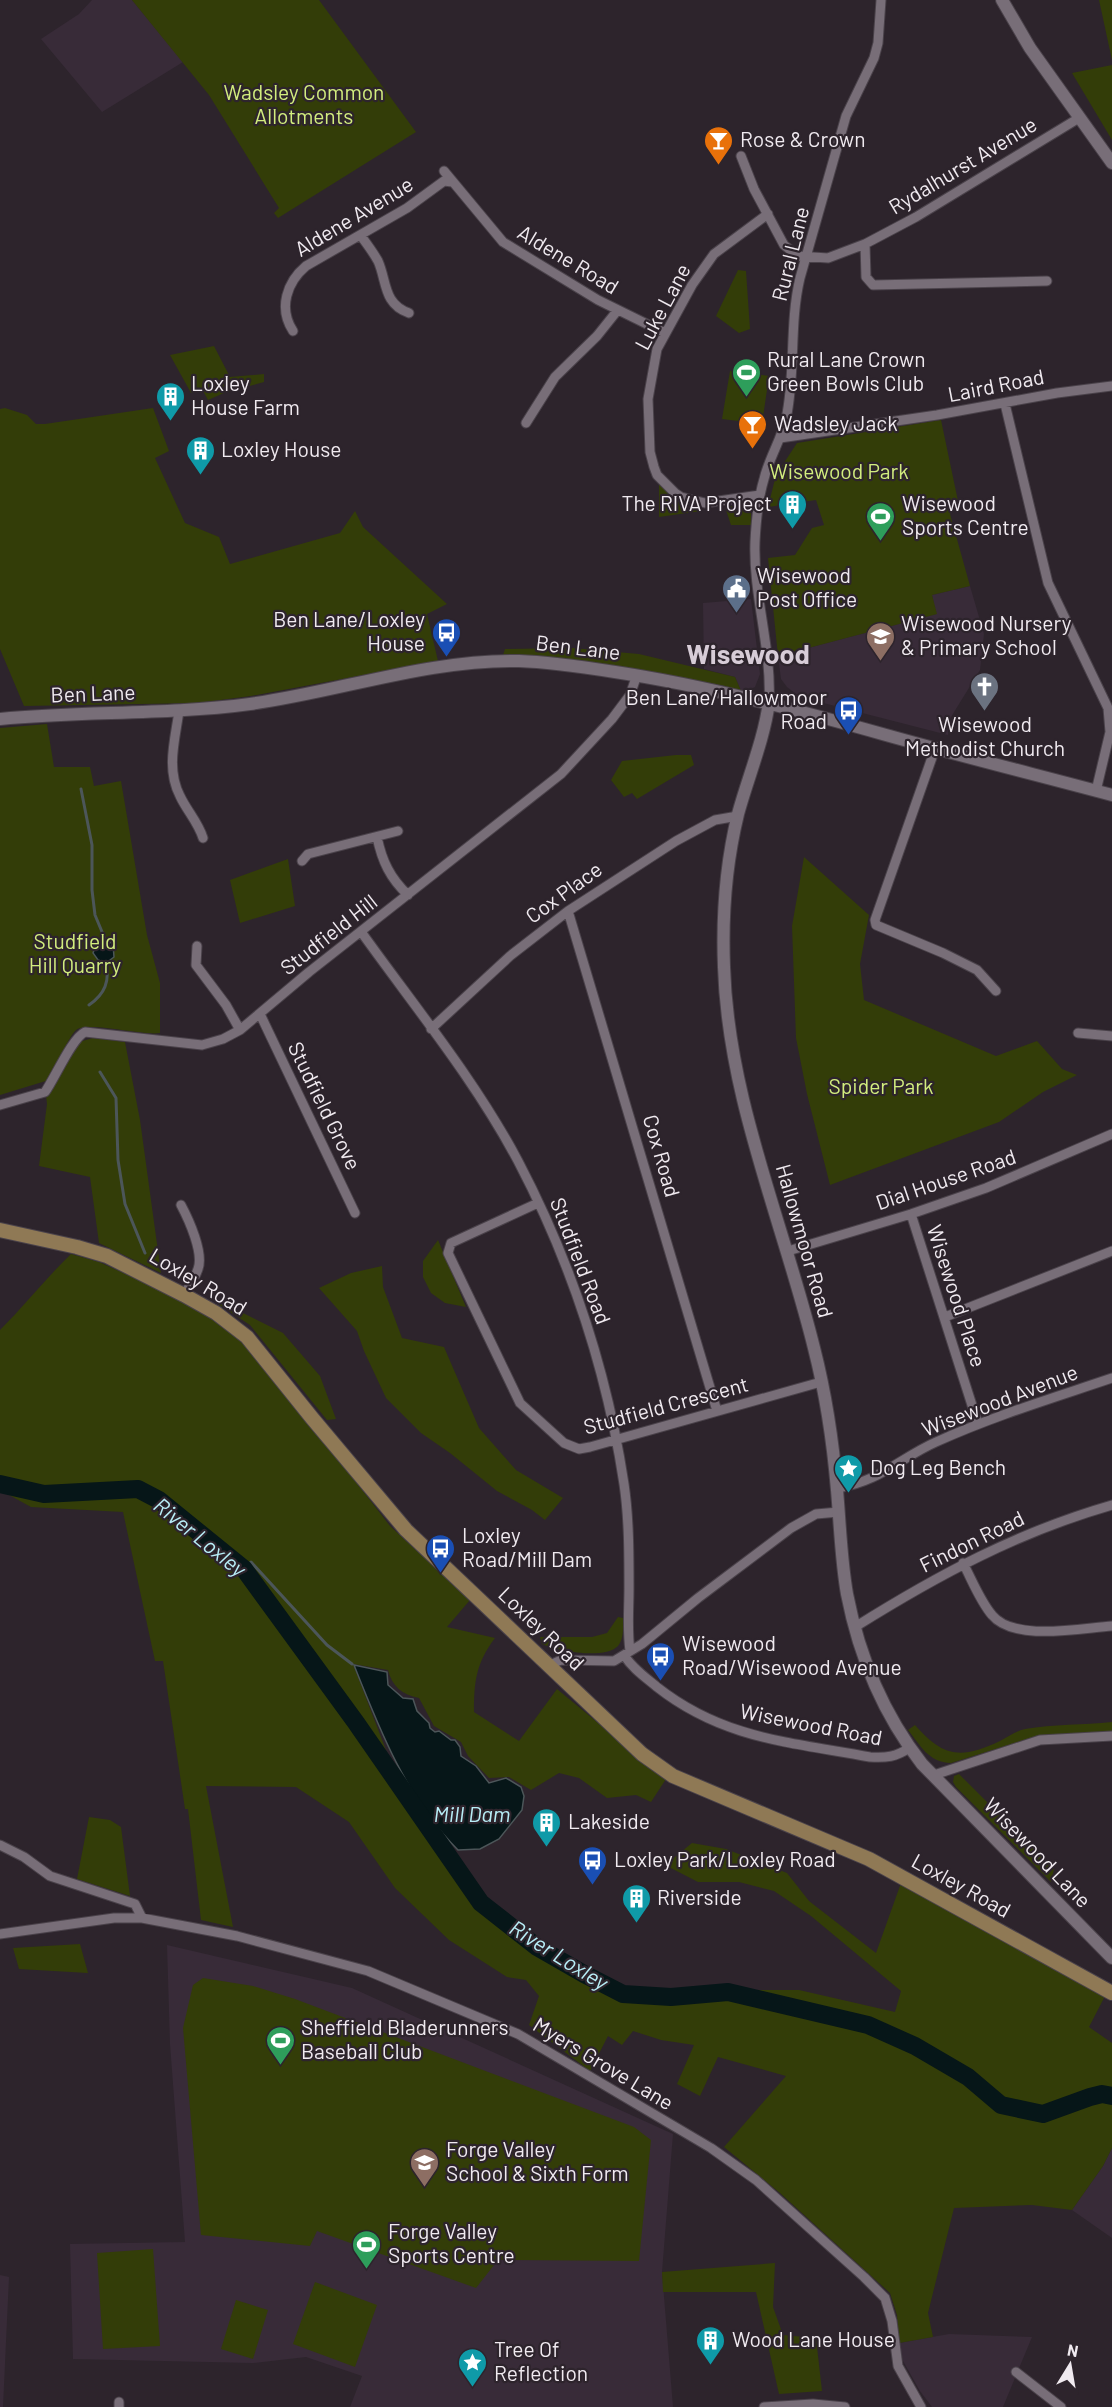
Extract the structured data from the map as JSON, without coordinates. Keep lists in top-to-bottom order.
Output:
{
  "streets": {
    "main road": ["Loxley Road"],
    "street": [
      "Rydalhurst Avenue",
      "Aldene Avenue",
      "Rural Lane",
      "Aldene Road",
      "Luke Lane",
      "Laird Road",
      "Ben Lane",
      "Cox Place",
      "Studfield Hill",
      "Studfield Grove",
      "Cox Road",
      "Dial House Road",
      "Hallowmoor Road",
      "Studfield Road",
      "Wisewood Place",
      "Wisewood Avenue",
      "Studfield Crescent",
      "Findon Road",
      "Wisewood Road",
      "Wisewood Lane",
      "Myers Grove Lane"
    ]
  },
  "crossings": [
    ["Rydalhurst Avenue", "Rural Lane"],
    ["Aldene Avenue", "Aldene Road"],
    ["Rural Lane", "Luke Lane"],
    ["Rural Lane", "Laird Road"],
    ["Rural Lane", "Ben Lane"],
    ["Rural Lane", "Hallowmoor Road"],
    ["Aldene Road", "Luke Lane"],
    ["Ben Lane", "Studfield Hill"],
    ["Ben Lane", "Hallowmoor Road"],
    ["Cox Place", "Cox Road"],
    ["Cox Place", "Hallowmoor Road"],
    ["Cox Place", "Studfield Road"],
    ["Studfield Hill", "Studfield Grove"],
    ["Studfield Hill", "Studfield Road"],
    ["Cox Road", "Studfield Crescent"],
    ["Dial House Road", "Hallowmoor Road"],
    ["Dial House Road", "Wisewood Place"],
    ["Hallowmoor Road", "Wisewood Avenue"],
    ["Hallowmoor Road", "Studfield Crescent"],
    ["Hallowmoor Road", "Findon Road"],
    ["Hallowmoor Road", "Wisewood Road"],
    ["Hallowmoor Road", "Wisewood Lane"],
    ["Studfield Road", "Studfield Crescent"],
    ["Studfield Road", "Wisewood Road"],
    ["Wisewood Place", "Wisewood Avenue"]
  ],
  "districts": ["Wisewood"],
  "water": ["River Loxley", "Mill Dam"],
  "parks": [
    "Wadsley Common Allotments",
    "Wisewood Park",
    "Studfield Hill Quarry",
    "Spider Park"
  ],
  "places": {
    "bar": ["Rose & Crown", "Wadsley Jack"],
    "sports": [
      "Rural Lane Crown Green Bowls Club",
      "Wisewood Sports Centre",
      "Sheffield Bladerunners Baseball Club",
      "Forge Valley Sports Centre"
    ],
    "building": [
      "Loxley House Farm",
      "Loxley House",
      "The RIVA Project",
      "Lakeside",
      "Riverside",
      "Wood Lane House"
    ],
    "public building": ["Wisewood Post Office"],
    "bus stop": [
      "Ben Lane/Loxley House",
      "Ben Lane/Hallowmoor Road",
      "Loxley Road/Mill Dam",
      "Wisewood Road/Wisewood Avenue",
      "Loxley Park/Loxley Road"
    ],
    "school or university": ["Wisewood Nursery & Primary School", "Forge Valley School & Sixth Form"],
    "church": ["Wisewood Methodist Church"],
    "place": ["Dog Leg Bench", "Tree Of Reflection"]
  },
  "north": "top"
}
